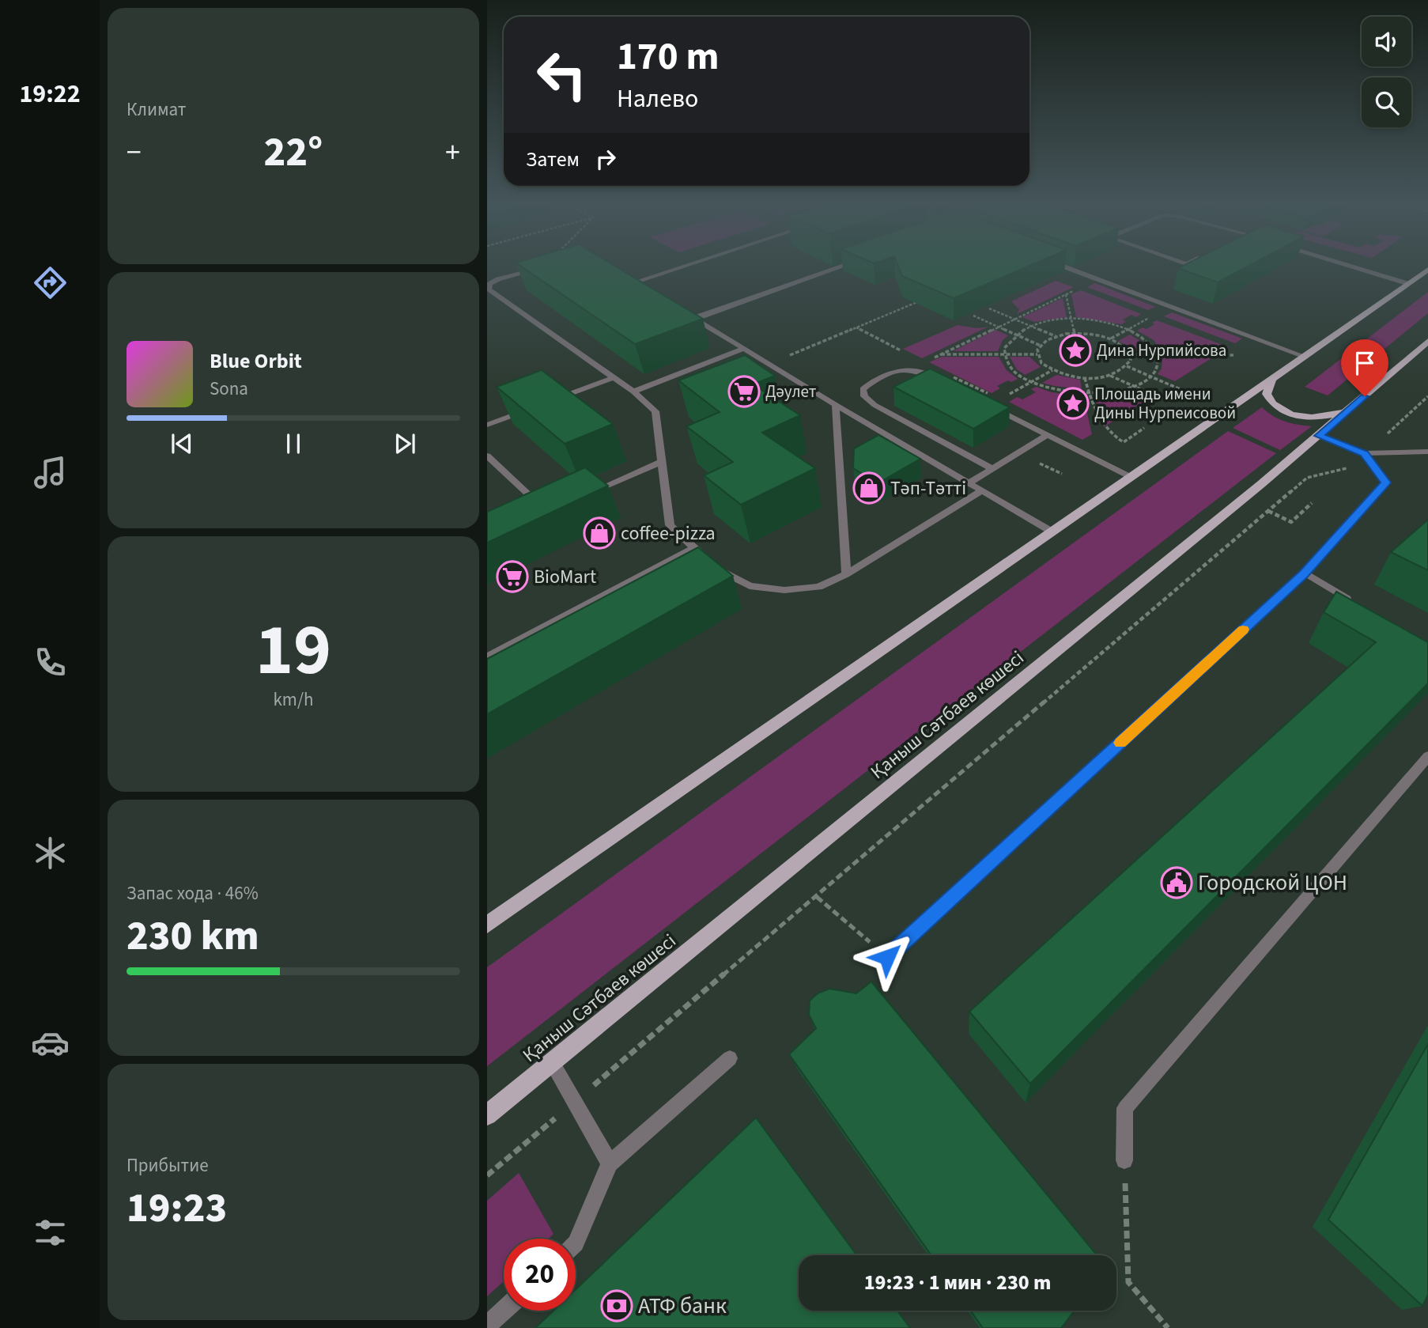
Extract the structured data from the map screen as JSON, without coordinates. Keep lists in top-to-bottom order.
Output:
{
  "streets": {
    "main road": ["Қаныш Сәтбаев көшесі"]
  },
  "places": {
    "place": ["Дина Нурпийсова", "Площадь имени Дины Нурпеисовой"],
    "supermarket": ["Дәулет", "BioMart"],
    "shop": ["Тәп-Тәтті", "coffee-pizza"],
    "public building": ["Городской ЦОН"],
    "bank": ["АТФ банк"]
  },
  "page": {
    "tabs": "19:22",
    "tile": [
      "Климат",
      ["19", "km/h"],
      ["Запас хода · 46%", "230 km"],
      ["Прибытие", "19:23"]
    ],
    "turn": ["170 m", "Налево"],
    "heat": ["−", "22°", "+"],
    "then": "Затем",
    "song": ["Blue Orbit", "Sona"],
    "limit": "20",
    "trip": "19:23 · 1 мин · 230 m"
  }
}
